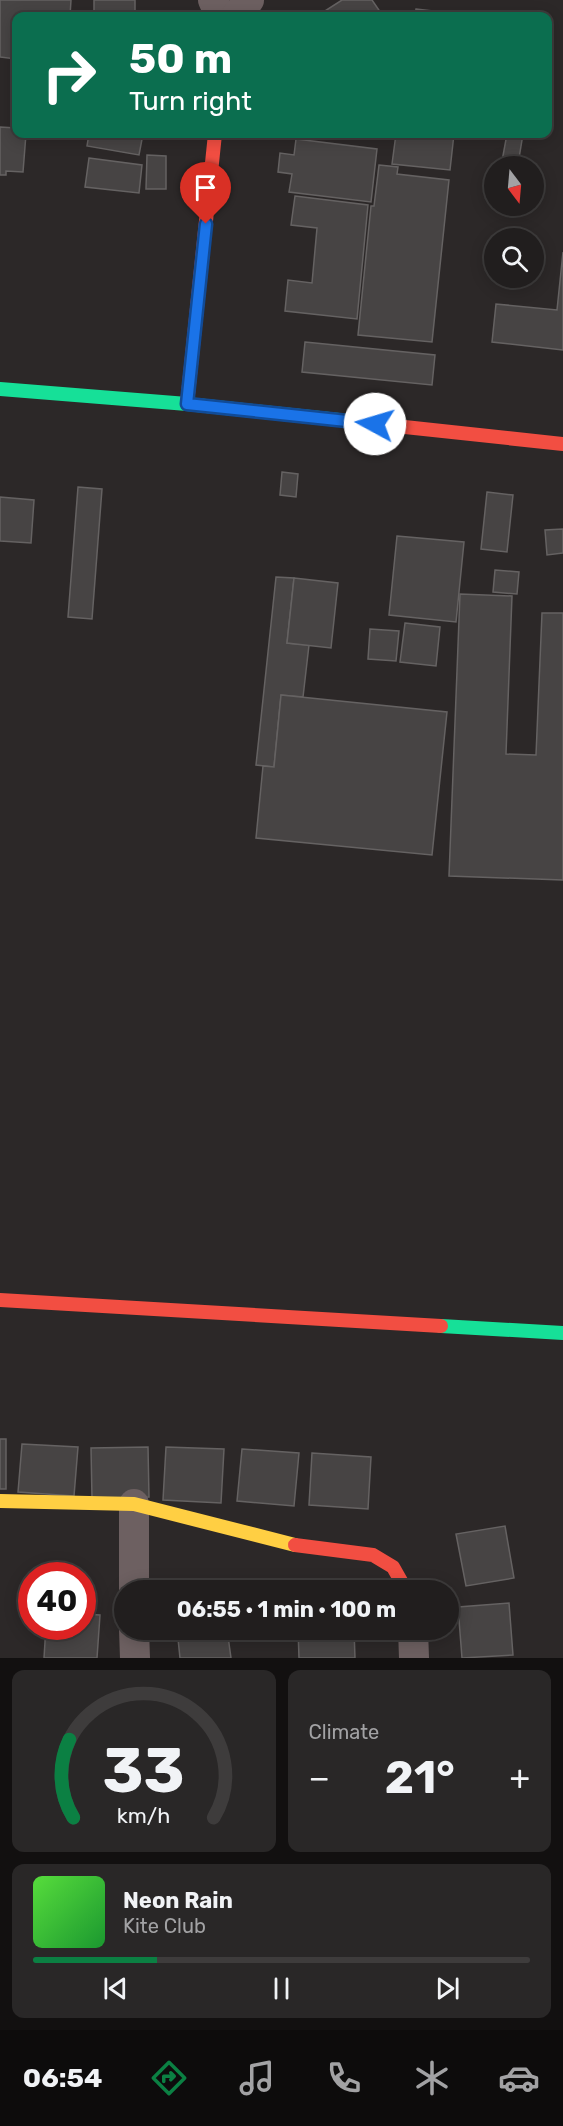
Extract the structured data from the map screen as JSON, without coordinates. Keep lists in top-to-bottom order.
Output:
{
  "north": "bottom",
  "page": {
    "turn": ["50 m", "Turn right"],
    "limit": "40",
    "trip": "06:55 · 1 min · 100 m",
    "tile": "Climate",
    "heat": ["−", "21°", "+"],
    "song": ["Neon Rain", "Kite Club"],
    "tabs": "06:54",
    "gauge": ["33", "km/h"]
  }
}
